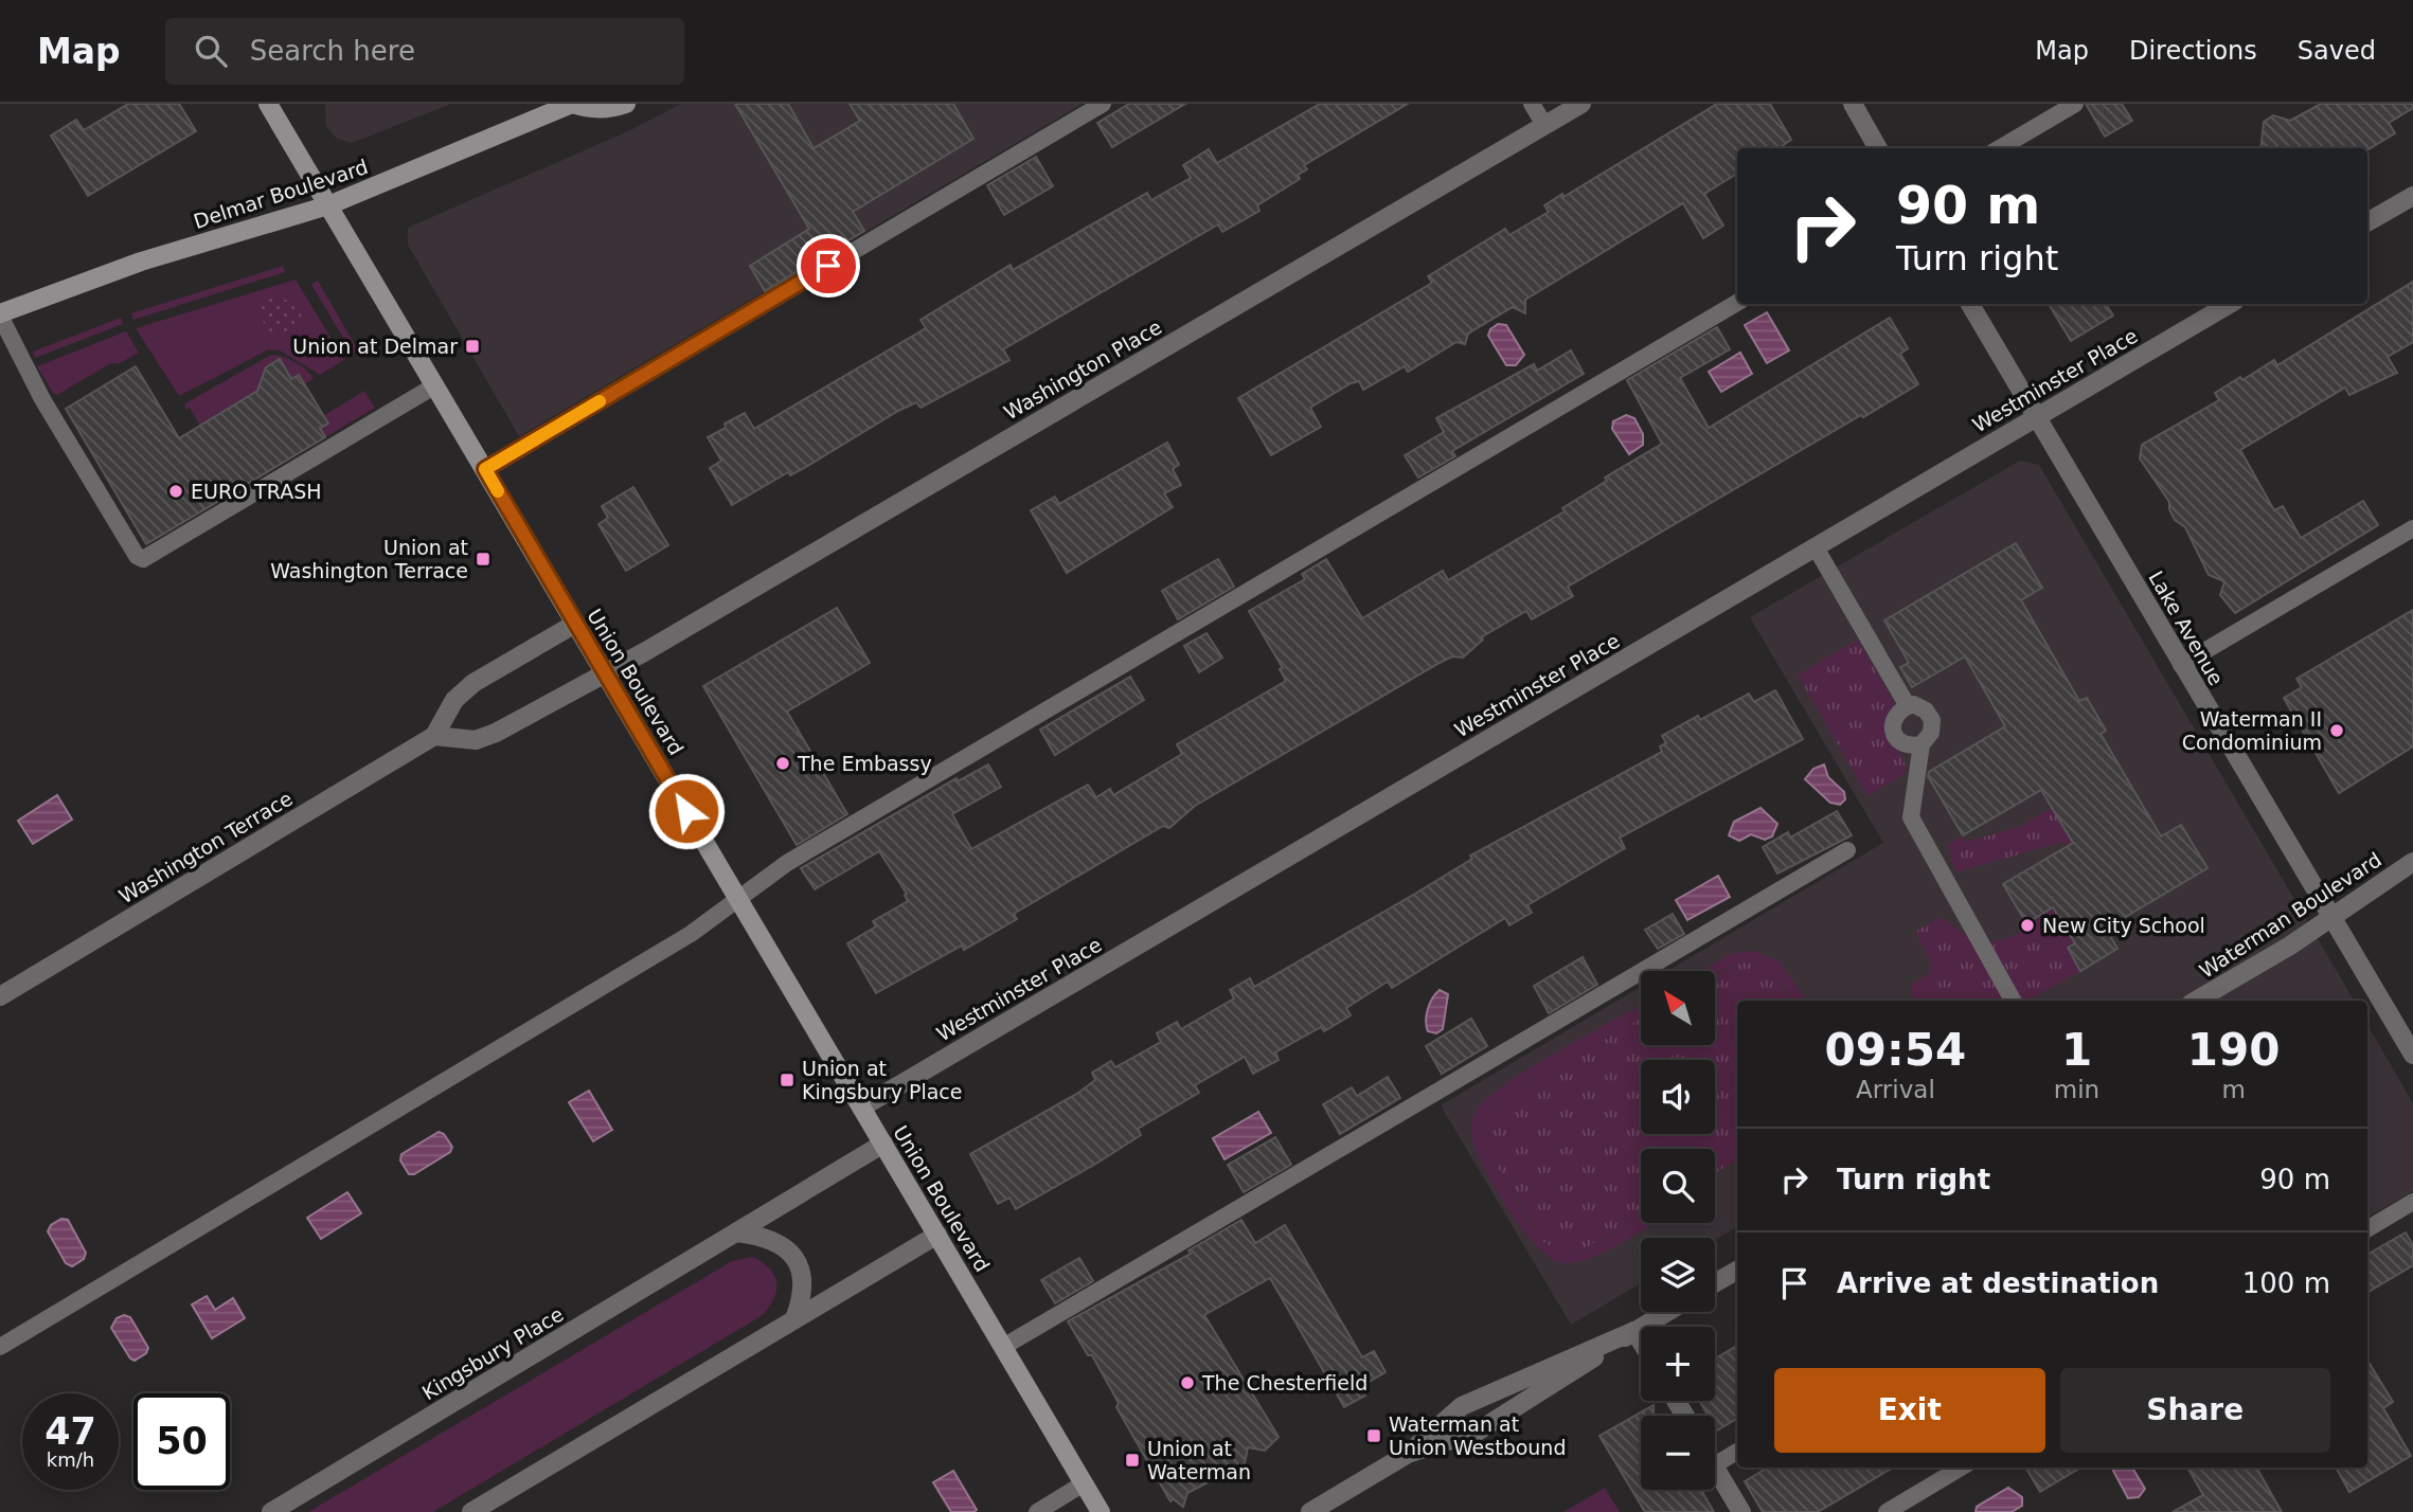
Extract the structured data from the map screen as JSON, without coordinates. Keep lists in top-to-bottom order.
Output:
{
  "streets": {
    "main road": ["Delmar Boulevard", "Union Boulevard"],
    "street": [
      "Washington Place",
      "Westminster Place",
      "Lake Avenue",
      "Washington Terrace",
      "Waterman Boulevard",
      "Kingsbury Place"
    ]
  },
  "crossings": [
    ["Delmar Boulevard", "Union Boulevard"],
    ["Washington Place", "Union Boulevard"],
    ["Washington Place", "Washington Terrace"],
    ["Westminster Place", "Lake Avenue"],
    ["Westminster Place", "Union Boulevard"],
    ["Lake Avenue", "Waterman Boulevard"],
    ["Union Boulevard", "Kingsbury Place"]
  ],
  "places": {
    "transit": [
      "Union at Delmar",
      "Union at Washington Terrace",
      "Union at Kingsbury Place",
      "Waterman at Union Westbound",
      "Union at Waterman"
    ],
    "other": [
      "EURO TRASH",
      "Waterman II Condominium",
      "The Embassy",
      "New City School",
      "The Chesterfield"
    ]
  },
  "north": "top left",
  "page": {
    "header": "Map",
    "search": "Search here",
    "nav": ["Map", "Directions", "Saved"],
    "turn": ["90 m", "Turn right"],
    "map_buttons": ["+", "−"],
    "eta": [
      "09:54",
      "Arrival",
      "1",
      "min",
      "190",
      "m"
    ],
    "list": [
      {
        "name": "Turn right",
        "value": "90 m"
      },
      {
        "name": "Arrive at destination",
        "value": "100 m"
      }
    ],
    "buttons": ["Exit", "Share"],
    "speed": "47 km/h",
    "limit": "50"
  }
}
